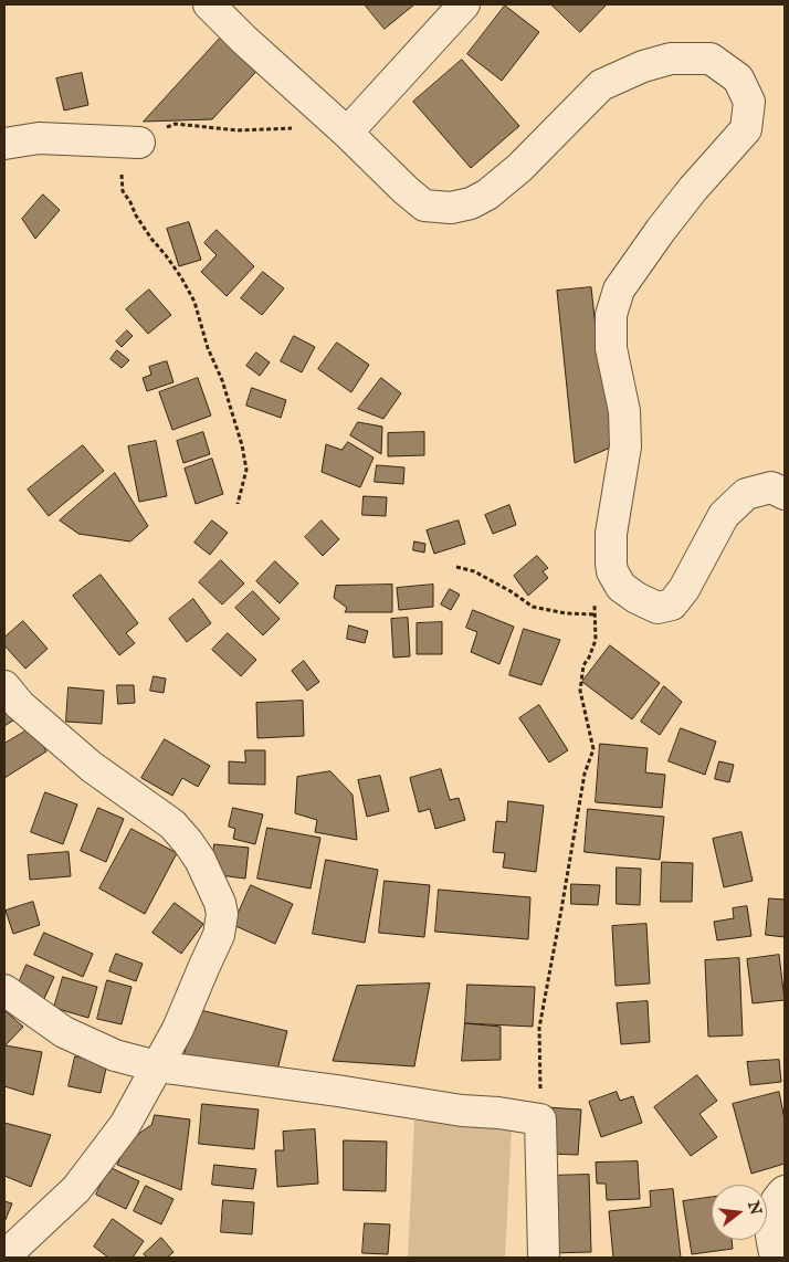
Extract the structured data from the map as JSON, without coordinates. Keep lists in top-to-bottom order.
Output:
{
  "north": "right"
}
